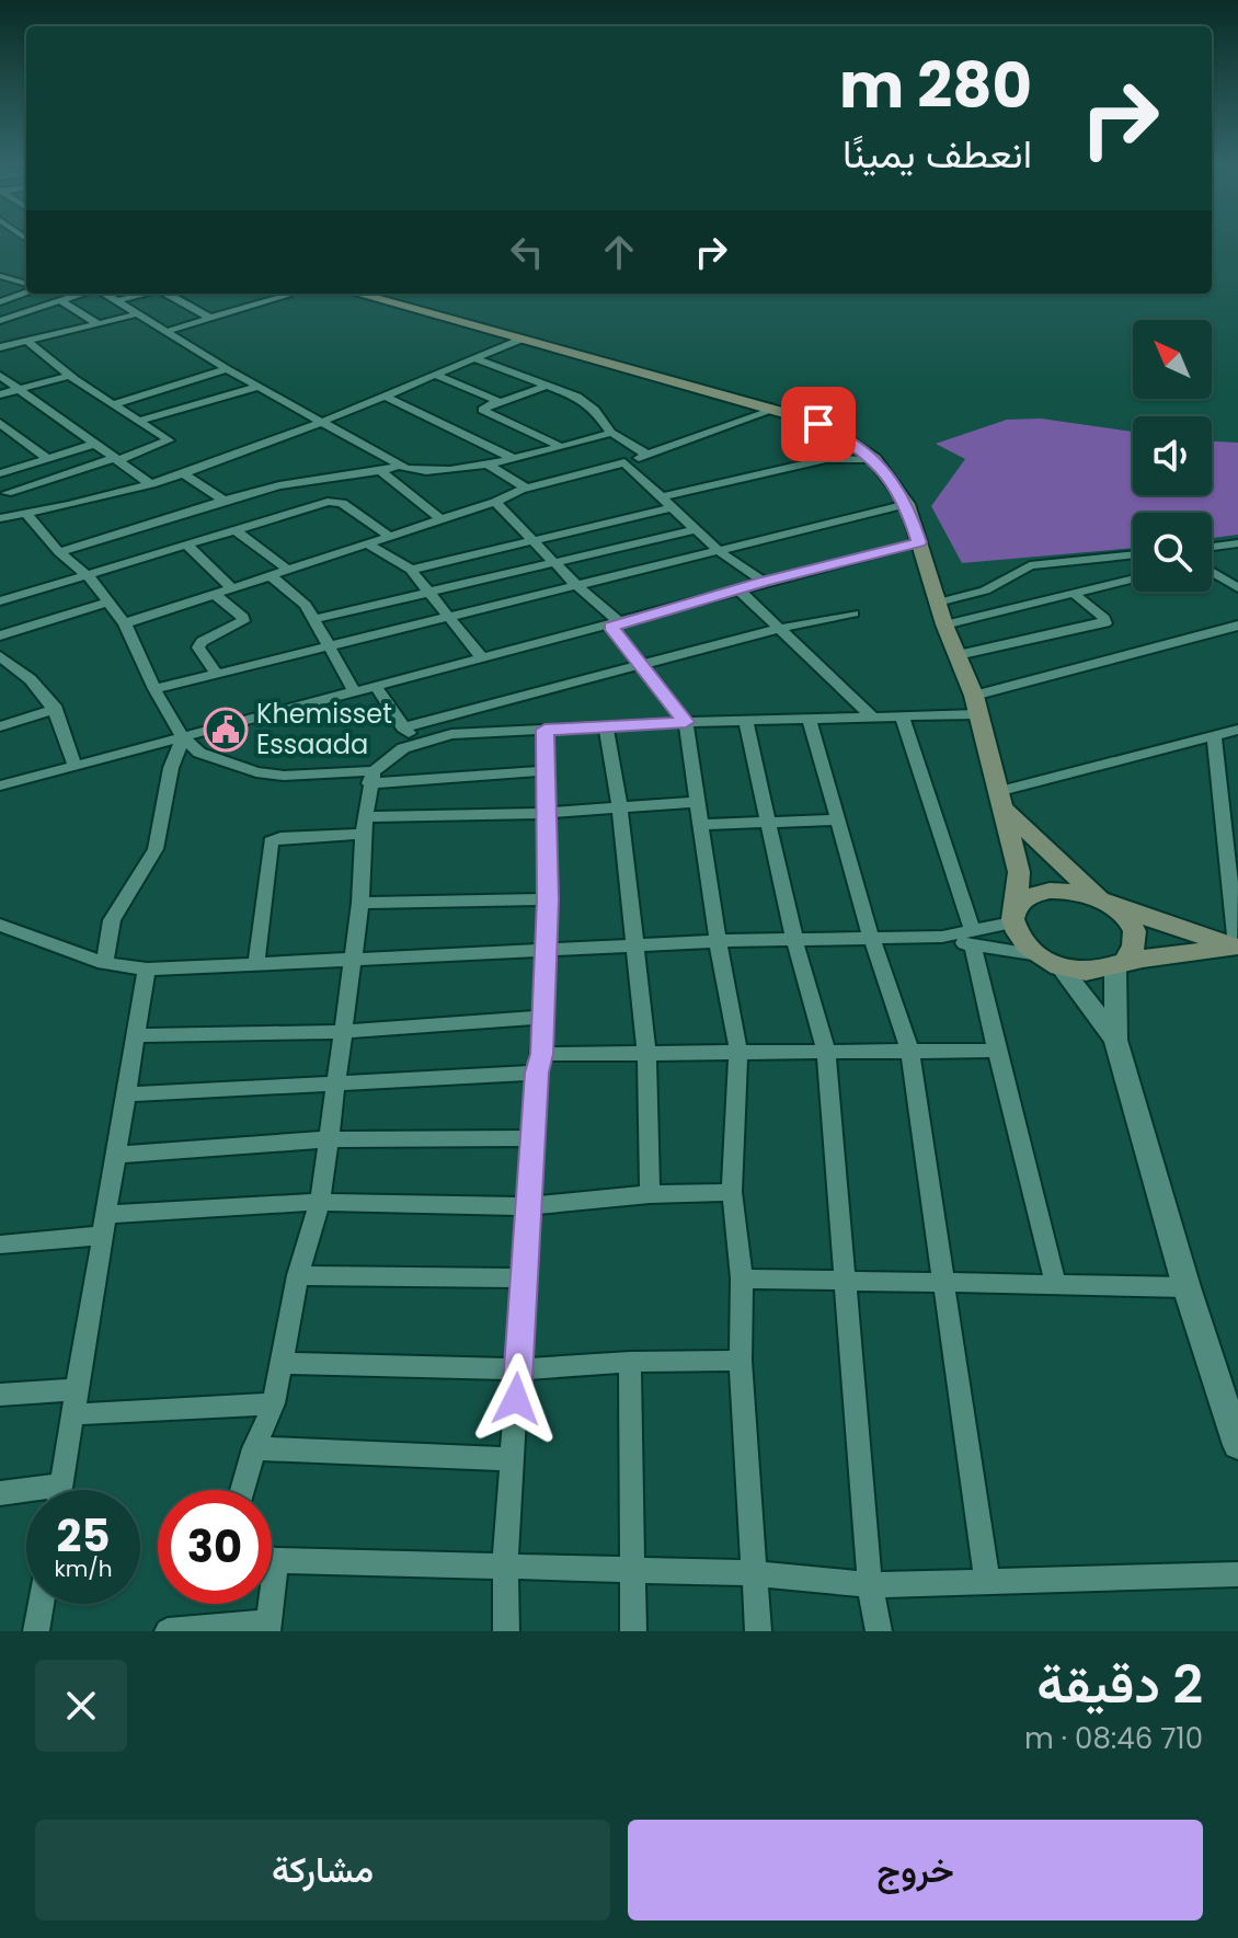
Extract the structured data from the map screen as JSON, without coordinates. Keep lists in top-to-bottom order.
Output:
{
  "places": {
    "public building": ["Khemisset Essaada"]
  },
  "north": "top left",
  "page": {
    "turn": ["280 m", "انعطف يمينًا"],
    "speed": "25 km/h",
    "limit": "30",
    "heading": ["2 دقيقة", "710 m · 08:46"],
    "buttons": ["خروج", "مشاركة"]
  }
}
